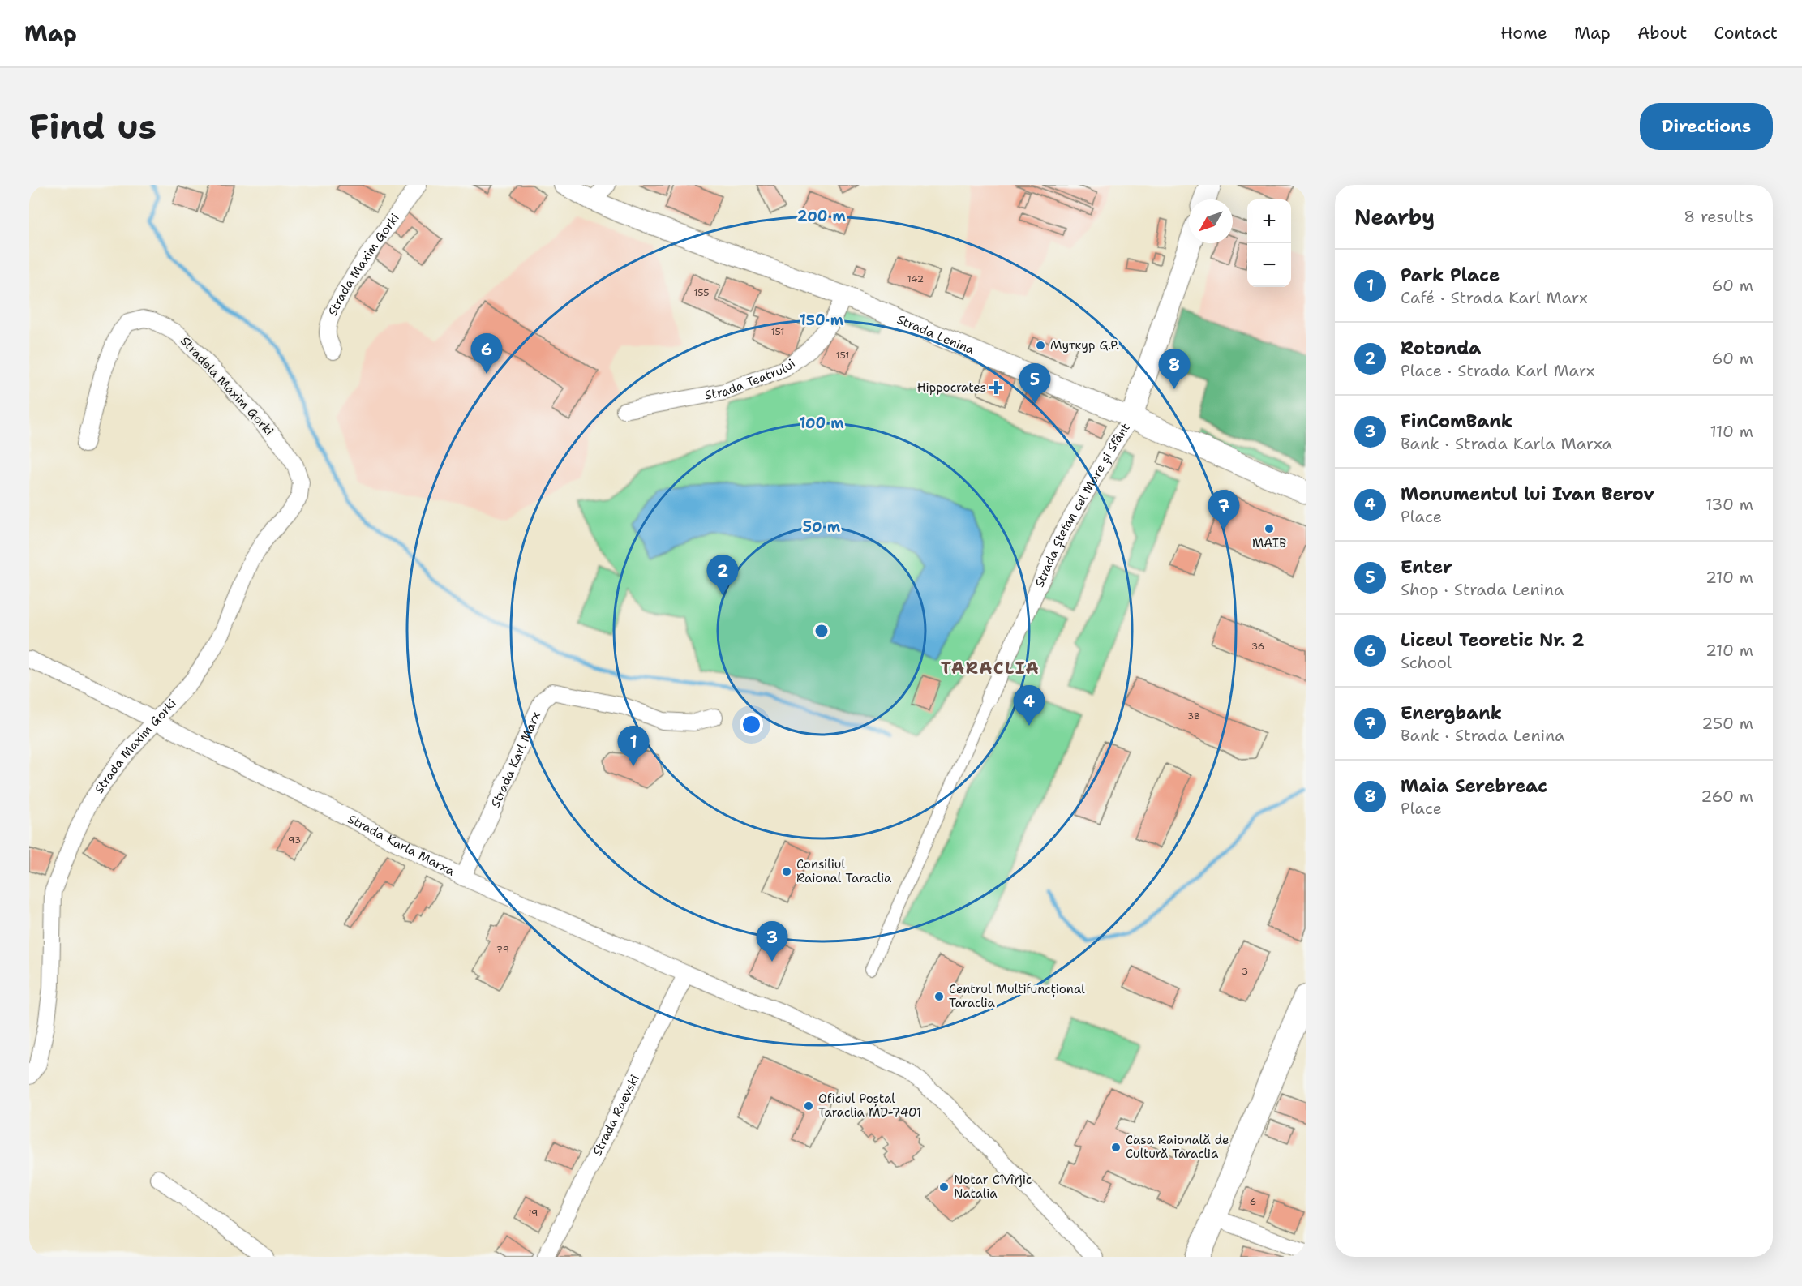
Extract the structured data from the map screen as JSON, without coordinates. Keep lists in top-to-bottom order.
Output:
{
  "streets": {
    "main road": ["Strada Lenina", "Strada Ștefan cel Mare și Sfânt"],
    "street": [
      "Strada Maxim Gorki",
      "Strada Teatrului",
      "Stradela Maxim Gorki",
      "Strada Karl Marx",
      "Strada Karla Marxa",
      "Strada Raevski"
    ]
  },
  "crossings": [
    ["Strada Maxim Gorki", "Stradela Maxim Gorki"],
    ["Strada Maxim Gorki", "Strada Karla Marxa"],
    ["Strada Lenina", "Strada Teatrului"],
    ["Strada Lenina", "Strada Ștefan cel Mare și Sfânt"],
    ["Strada Karl Marx", "Strada Karla Marxa"],
    ["Strada Karla Marxa", "Strada Raevski"]
  ],
  "districts": ["TARACLIA"],
  "places": {
    "other": [
      "Муткур G.P.",
      "MAIB",
      "Consiliul Raional Taraclia",
      "Centrul Multifuncțional Taraclia",
      "Oficiul Poștal Taraclia MD-7401",
      "Casa Raională de Cultură Taraclia",
      "Notar Cîvîrjic Natalia"
    ],
    "health": ["Hippocrates"]
  },
  "house_numbers": [
    "142",
    "155",
    "151",
    "151",
    "36",
    "38",
    "93",
    "79",
    "3",
    "6",
    "19"
  ],
  "north": "bottom left",
  "page": {
    "header": "Map",
    "nav": [
      "Home",
      "Map",
      "About",
      "Contact"
    ],
    "buttons": "Directions",
    "title": "Find us",
    "heading": ["Nearby", "8 results"],
    "map_buttons": ["+", "−"],
    "list": [
      {
        "mark": "1",
        "name": "Park Place",
        "note": "Café · Strada Karl Marx",
        "value": "60 m"
      },
      {
        "mark": "2",
        "name": "Rotonda",
        "note": "Place · Strada Karl Marx",
        "value": "60 m"
      },
      {
        "mark": "3",
        "name": "FinComBank",
        "note": "Bank · Strada Karla Marxa",
        "value": "110 m"
      },
      {
        "mark": "4",
        "name": "Monumentul lui Ivan Berov",
        "note": "Place",
        "value": "130 m"
      },
      {
        "mark": "5",
        "name": "Enter",
        "note": "Shop · Strada Lenina",
        "value": "210 m"
      },
      {
        "mark": "6",
        "name": "Liceul Teoretic Nr. 2",
        "note": "School",
        "value": "210 m"
      },
      {
        "mark": "7",
        "name": "Energbank",
        "note": "Bank · Strada Lenina",
        "value": "250 m"
      },
      {
        "mark": "8",
        "name": "Maia Serebreac",
        "note": "Place",
        "value": "260 m"
      }
    ],
    "pins": [
      "6",
      "8",
      "5",
      "7",
      "2",
      "4",
      "1",
      "3"
    ]
  },
  "rings": [
    "200 m",
    "150 m",
    "100 m",
    "50 m"
  ]
}
